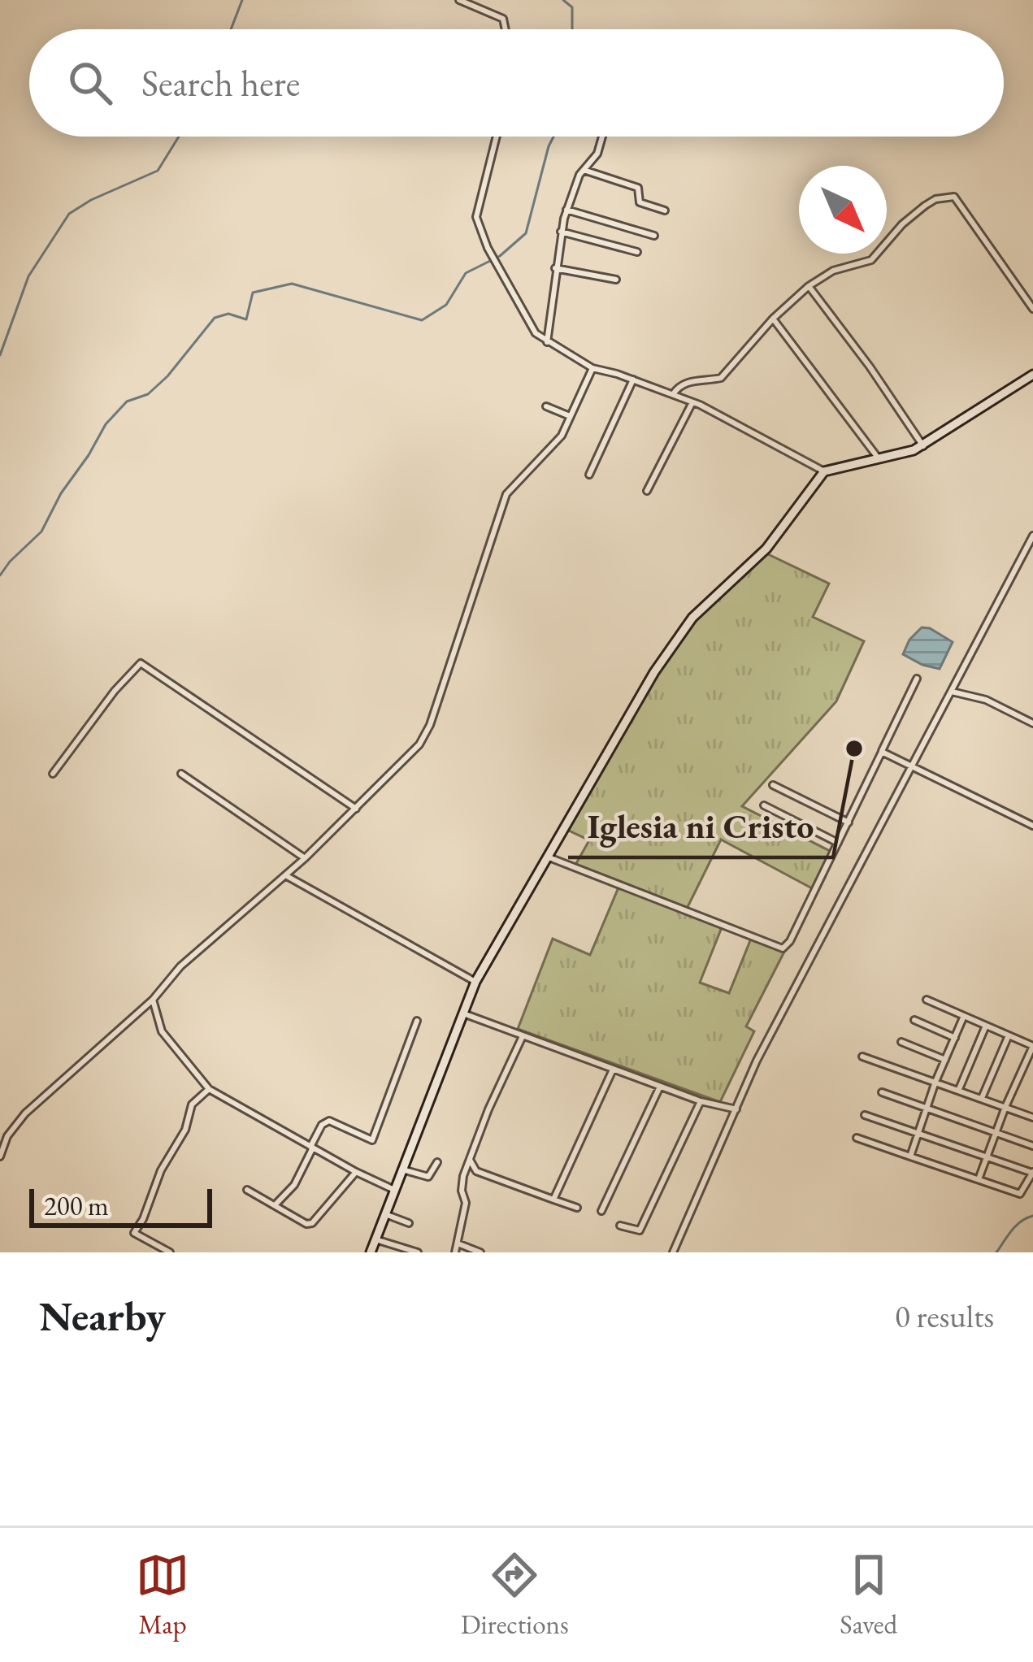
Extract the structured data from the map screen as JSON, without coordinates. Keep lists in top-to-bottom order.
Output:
{
  "places": ["Iglesia ni Cristo"],
  "scale_bar": "200 m",
  "north": "bottom right",
  "page": {
    "search": "Search here",
    "scale": "200 m",
    "heading": ["Nearby", "0 results"],
    "nav": ["Map", "Directions", "Saved"]
  }
}
